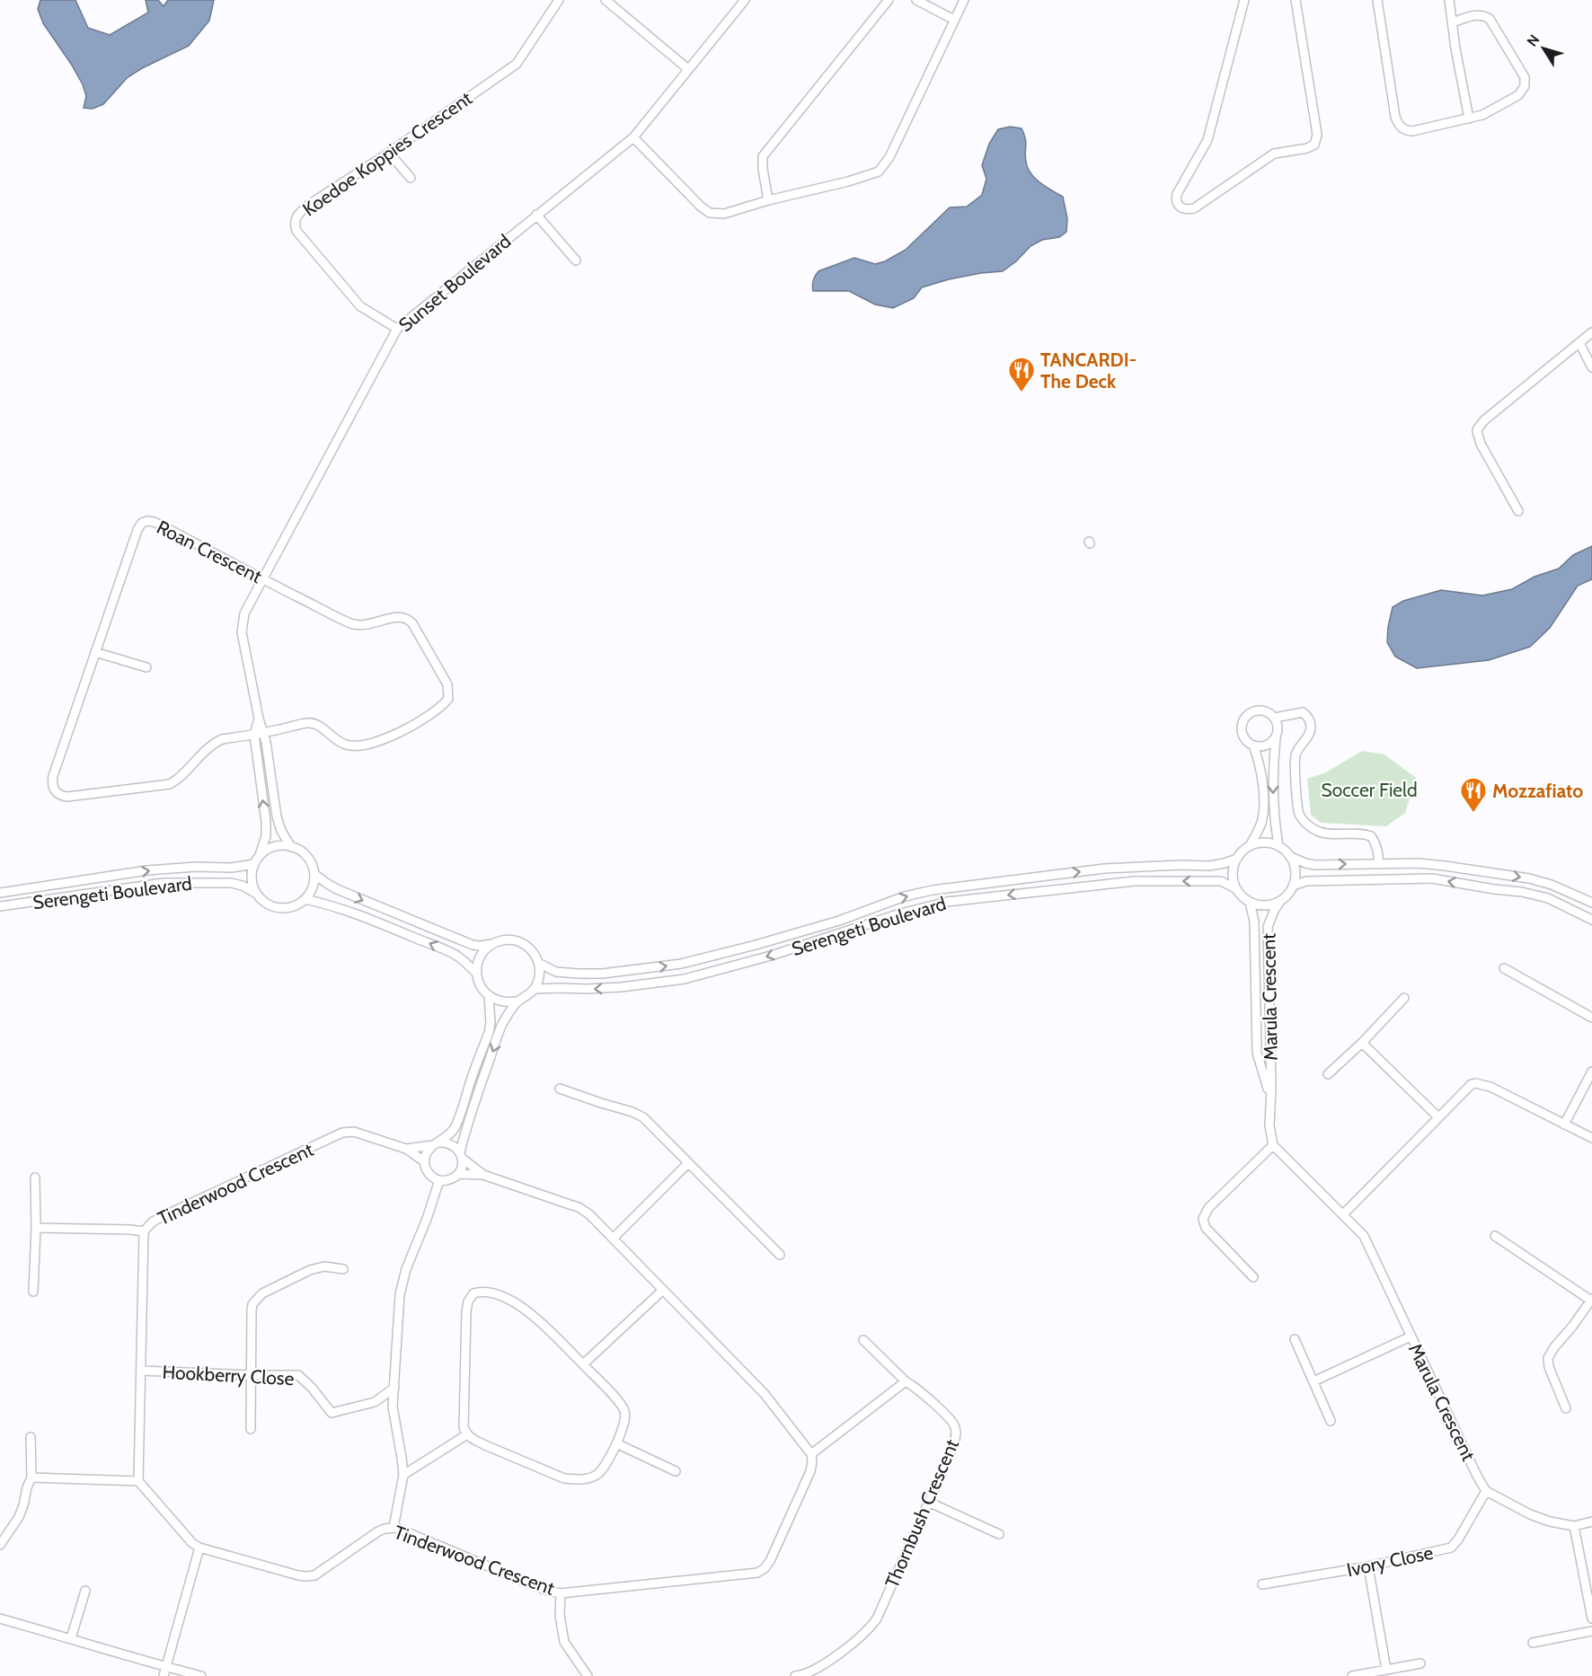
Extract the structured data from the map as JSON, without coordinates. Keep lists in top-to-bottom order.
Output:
{
  "streets": {
    "street": [
      "Koedoe Koppies Crescent",
      "Sunset Boulevard",
      "Roan Crescent",
      "Serengeti Boulevard",
      "Marula Crescent",
      "Tinderwood Crescent",
      "Hookberry Close",
      "Thornbush Crescent",
      "Ivory Close"
    ]
  },
  "crossings": [
    ["Koedoe Koppies Crescent", "Sunset Boulevard"],
    ["Sunset Boulevard", "Roan Crescent"],
    ["Serengeti Boulevard", "Marula Crescent"],
    ["Marula Crescent", "Ivory Close"],
    ["Tinderwood Crescent", "Hookberry Close"]
  ],
  "parks": ["Soccer Field"],
  "places": {
    "restaurant": ["TANCARDI- The Deck", "Mozzafiato"]
  },
  "north": "top left"
}
